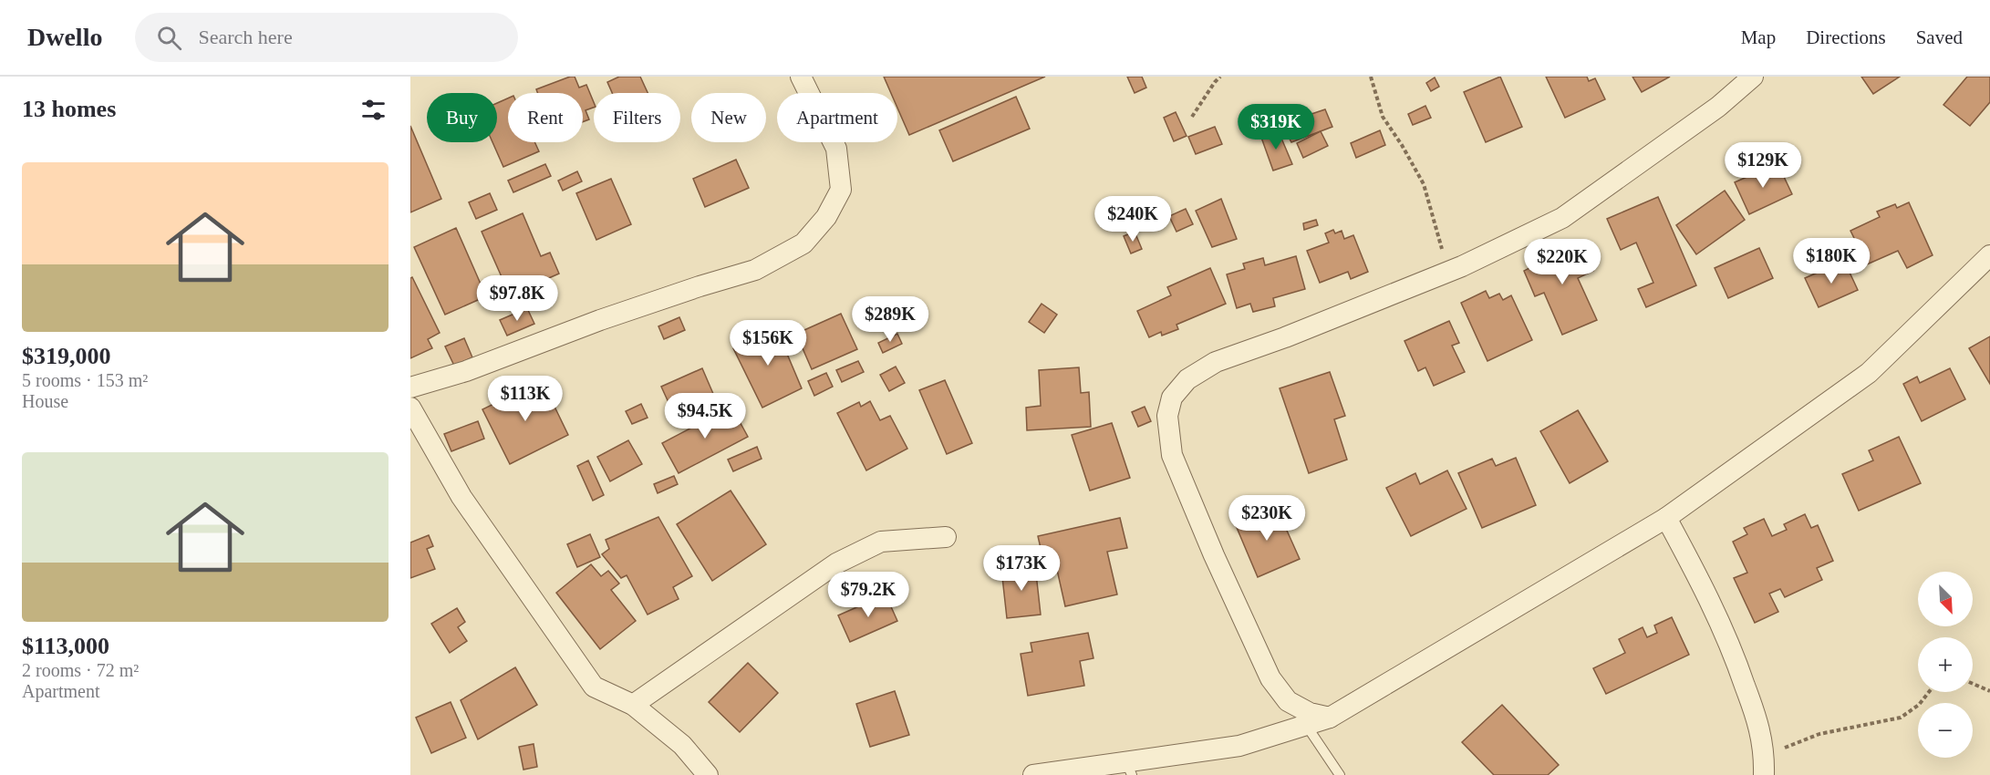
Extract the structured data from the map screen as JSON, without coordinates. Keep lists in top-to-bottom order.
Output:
{
  "north": "bottom right",
  "page": {
    "header": "Dwello",
    "search": "Search here",
    "nav": ["Map", "Directions", "Saved"],
    "heading": "13 homes",
    "chip": [
      "Buy",
      "Rent",
      "Filters",
      "New",
      "Apartment"
    ],
    "price": [
      "$319K",
      "$129K",
      "$240K",
      "$180K",
      "$220K",
      "$97.8K",
      "$289K",
      "$156K",
      "$113K",
      "$94.5K",
      "$230K",
      "$173K",
      "$79.2K"
    ],
    "list": [
      {
        "name": "$319,000",
        "note": "5 rooms · 153 m² · House"
      },
      {
        "name": "$113,000",
        "note": "2 rooms · 72 m² · Apartment"
      }
    ],
    "map_buttons": ["+", "−"]
  }
}
